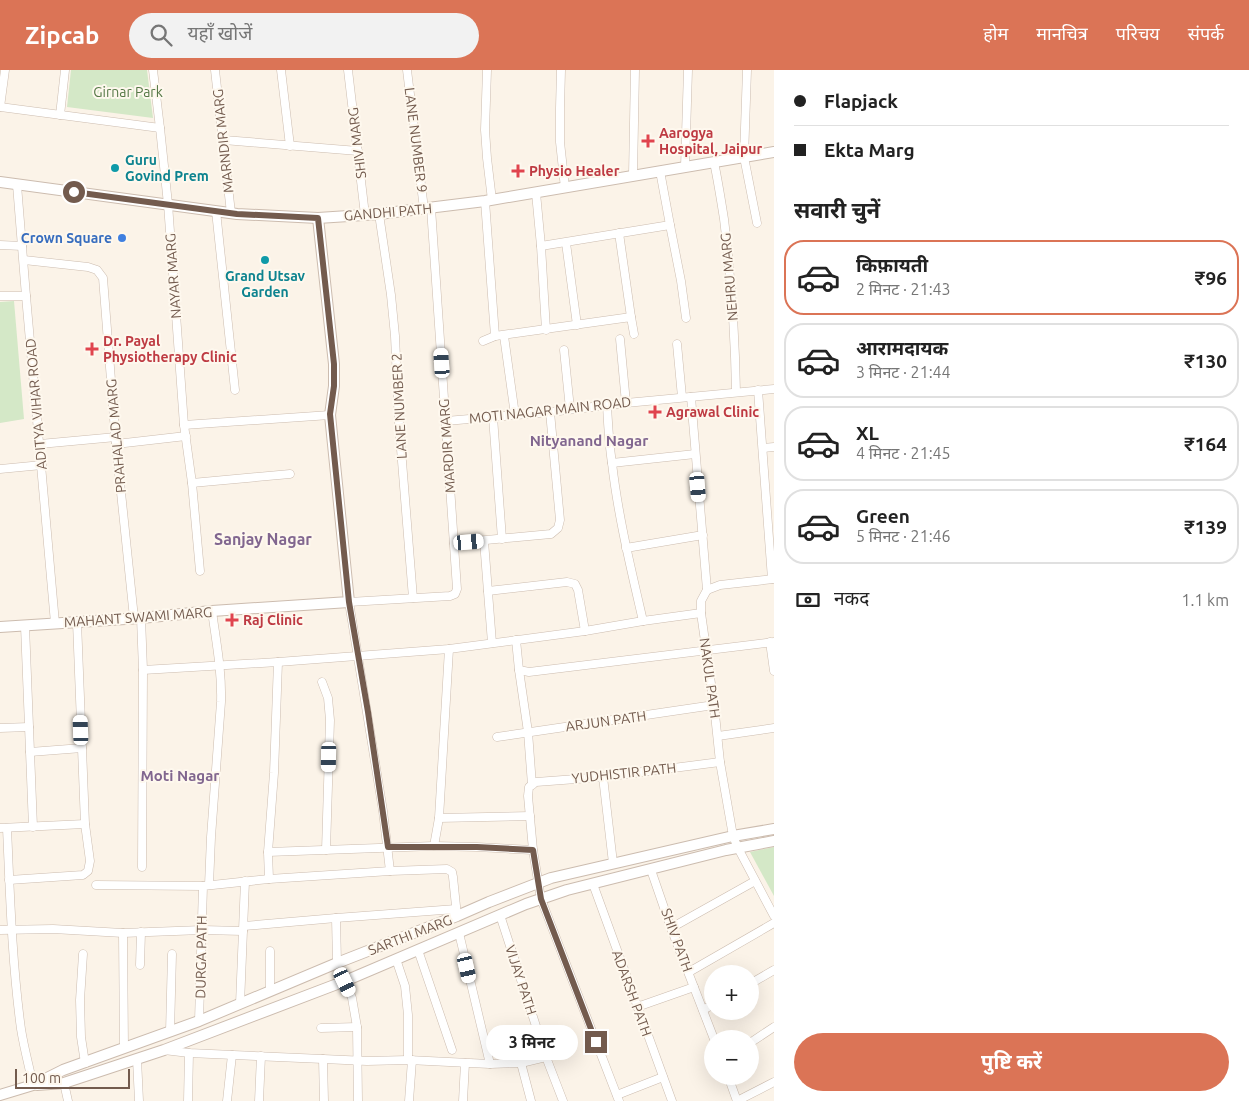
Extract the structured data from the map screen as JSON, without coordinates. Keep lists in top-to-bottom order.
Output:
{
  "streets": {
    "street": [
      "LANE NUMBER 9",
      "MARNDIR MARG",
      "SHIV MARG",
      "GANDHI PATH",
      "NAYAR MARG",
      "NEHRU MARG",
      "ADITYA VIHAR ROAD",
      "LANE NUMBER 2",
      "MOTI NAGAR MAIN ROAD",
      "PRAHALAD MARG",
      "MARDIR MARG",
      "MAHANT SWAMI MARG",
      "NAKUL PATH",
      "ARJUN PATH",
      "YUDHISTIR PATH",
      "SARTHI MARG",
      "SHIV PATH",
      "DURGA PATH",
      "VIJAY PATH",
      "ADARSH PATH"
    ]
  },
  "crossings": [
    ["LANE NUMBER 9", "GANDHI PATH"],
    ["LANE NUMBER 9", "MARDIR MARG"],
    ["MARNDIR MARG", "GANDHI PATH"],
    ["SHIV MARG", "GANDHI PATH"],
    ["GANDHI PATH", "NAYAR MARG"],
    ["GANDHI PATH", "NEHRU MARG"],
    ["GANDHI PATH", "ADITYA VIHAR ROAD"],
    ["GANDHI PATH", "LANE NUMBER 2"],
    ["GANDHI PATH", "MARDIR MARG"],
    ["NEHRU MARG", "MOTI NAGAR MAIN ROAD"],
    ["ADITYA VIHAR ROAD", "PRAHALAD MARG"],
    ["ADITYA VIHAR ROAD", "MAHANT SWAMI MARG"],
    ["LANE NUMBER 2", "MAHANT SWAMI MARG"],
    ["MOTI NAGAR MAIN ROAD", "MARDIR MARG"],
    ["MOTI NAGAR MAIN ROAD", "NAKUL PATH"],
    ["PRAHALAD MARG", "MAHANT SWAMI MARG"],
    ["MARDIR MARG", "MAHANT SWAMI MARG"],
    ["MAHANT SWAMI MARG", "DURGA PATH"],
    ["NAKUL PATH", "ARJUN PATH"],
    ["NAKUL PATH", "YUDHISTIR PATH"],
    ["NAKUL PATH", "SARTHI MARG"],
    ["SARTHI MARG", "DURGA PATH"]
  ],
  "districts": ["Nityanand Nagar", "Sanjay Nagar", "Moti Nagar"],
  "parks": ["Girnar Park"],
  "places": {
    "health": [
      "Aarogya Hospital, Jaipur",
      "Physio Healer",
      "Dr. Payal Physiotherapy Clinic",
      "Agrawal Clinic",
      "Raj Clinic"
    ],
    "other": ["Guru Govind Prem", "Crown Square", "Grand Utsav Garden"]
  },
  "scale_bar": "100 m",
  "page": {
    "header": "Zipcab",
    "search": "यहाँ खोजें",
    "nav": [
      "होम",
      "मानचित्र",
      "परिचय",
      "संपर्क"
    ],
    "banner": ["Flapjack", "Ekta Marg"],
    "heading": "सवारी चुनें",
    "list": [
      {
        "name": "किफ़ायती",
        "note": "2 मिनट · 21:43",
        "value": "₹96"
      },
      {
        "name": "आरामदायक",
        "note": "3 मिनट · 21:44",
        "value": "₹130"
      },
      {
        "name": "XL",
        "note": "4 मिनट · 21:45",
        "value": "₹164"
      },
      {
        "name": "Green",
        "note": "5 मिनट · 21:46",
        "value": "₹139"
      }
    ],
    "pay": ["नकद", "1.1 km"],
    "map_buttons": ["+", "−"],
    "buttons": "पुष्टि करें",
    "bubble": "3 मिनट",
    "scale": "100 m"
  }
}
